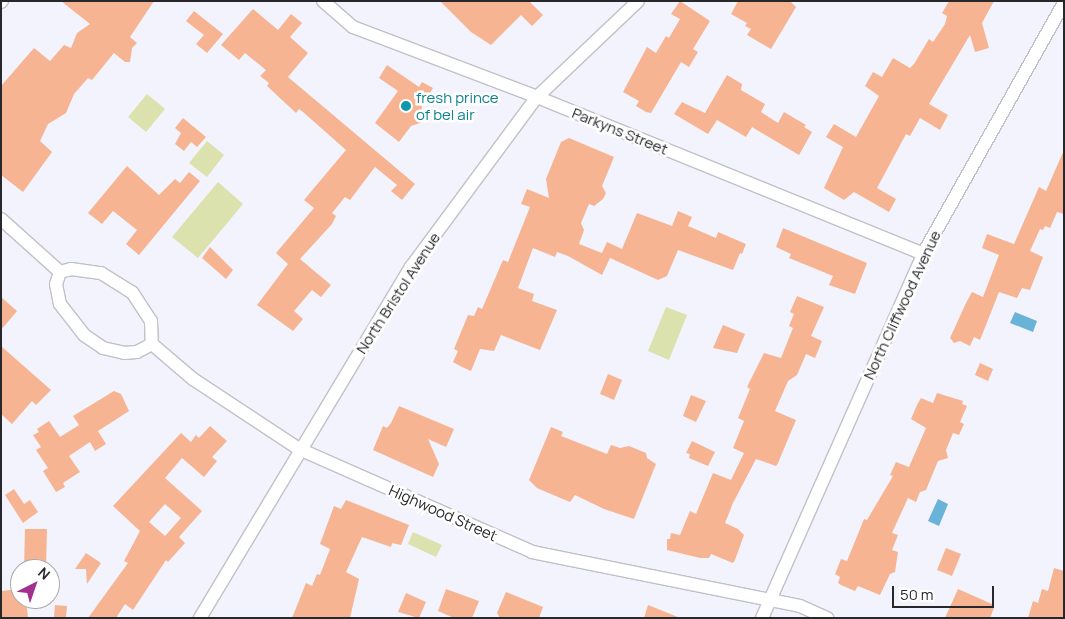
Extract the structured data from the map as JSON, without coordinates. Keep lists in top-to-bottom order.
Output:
{
  "streets": {
    "street": [
      "Parkyns Street",
      "North Bristol Avenue",
      "North Cliffwood Avenue",
      "Highwood Street"
    ]
  },
  "crossings": [
    ["Parkyns Street", "North Bristol Avenue"],
    ["Parkyns Street", "North Cliffwood Avenue"],
    ["North Bristol Avenue", "Highwood Street"],
    ["North Cliffwood Avenue", "Highwood Street"]
  ],
  "places": ["fresh prince of bel air"],
  "scale_bar": "50 m",
  "north": "top right"
}
